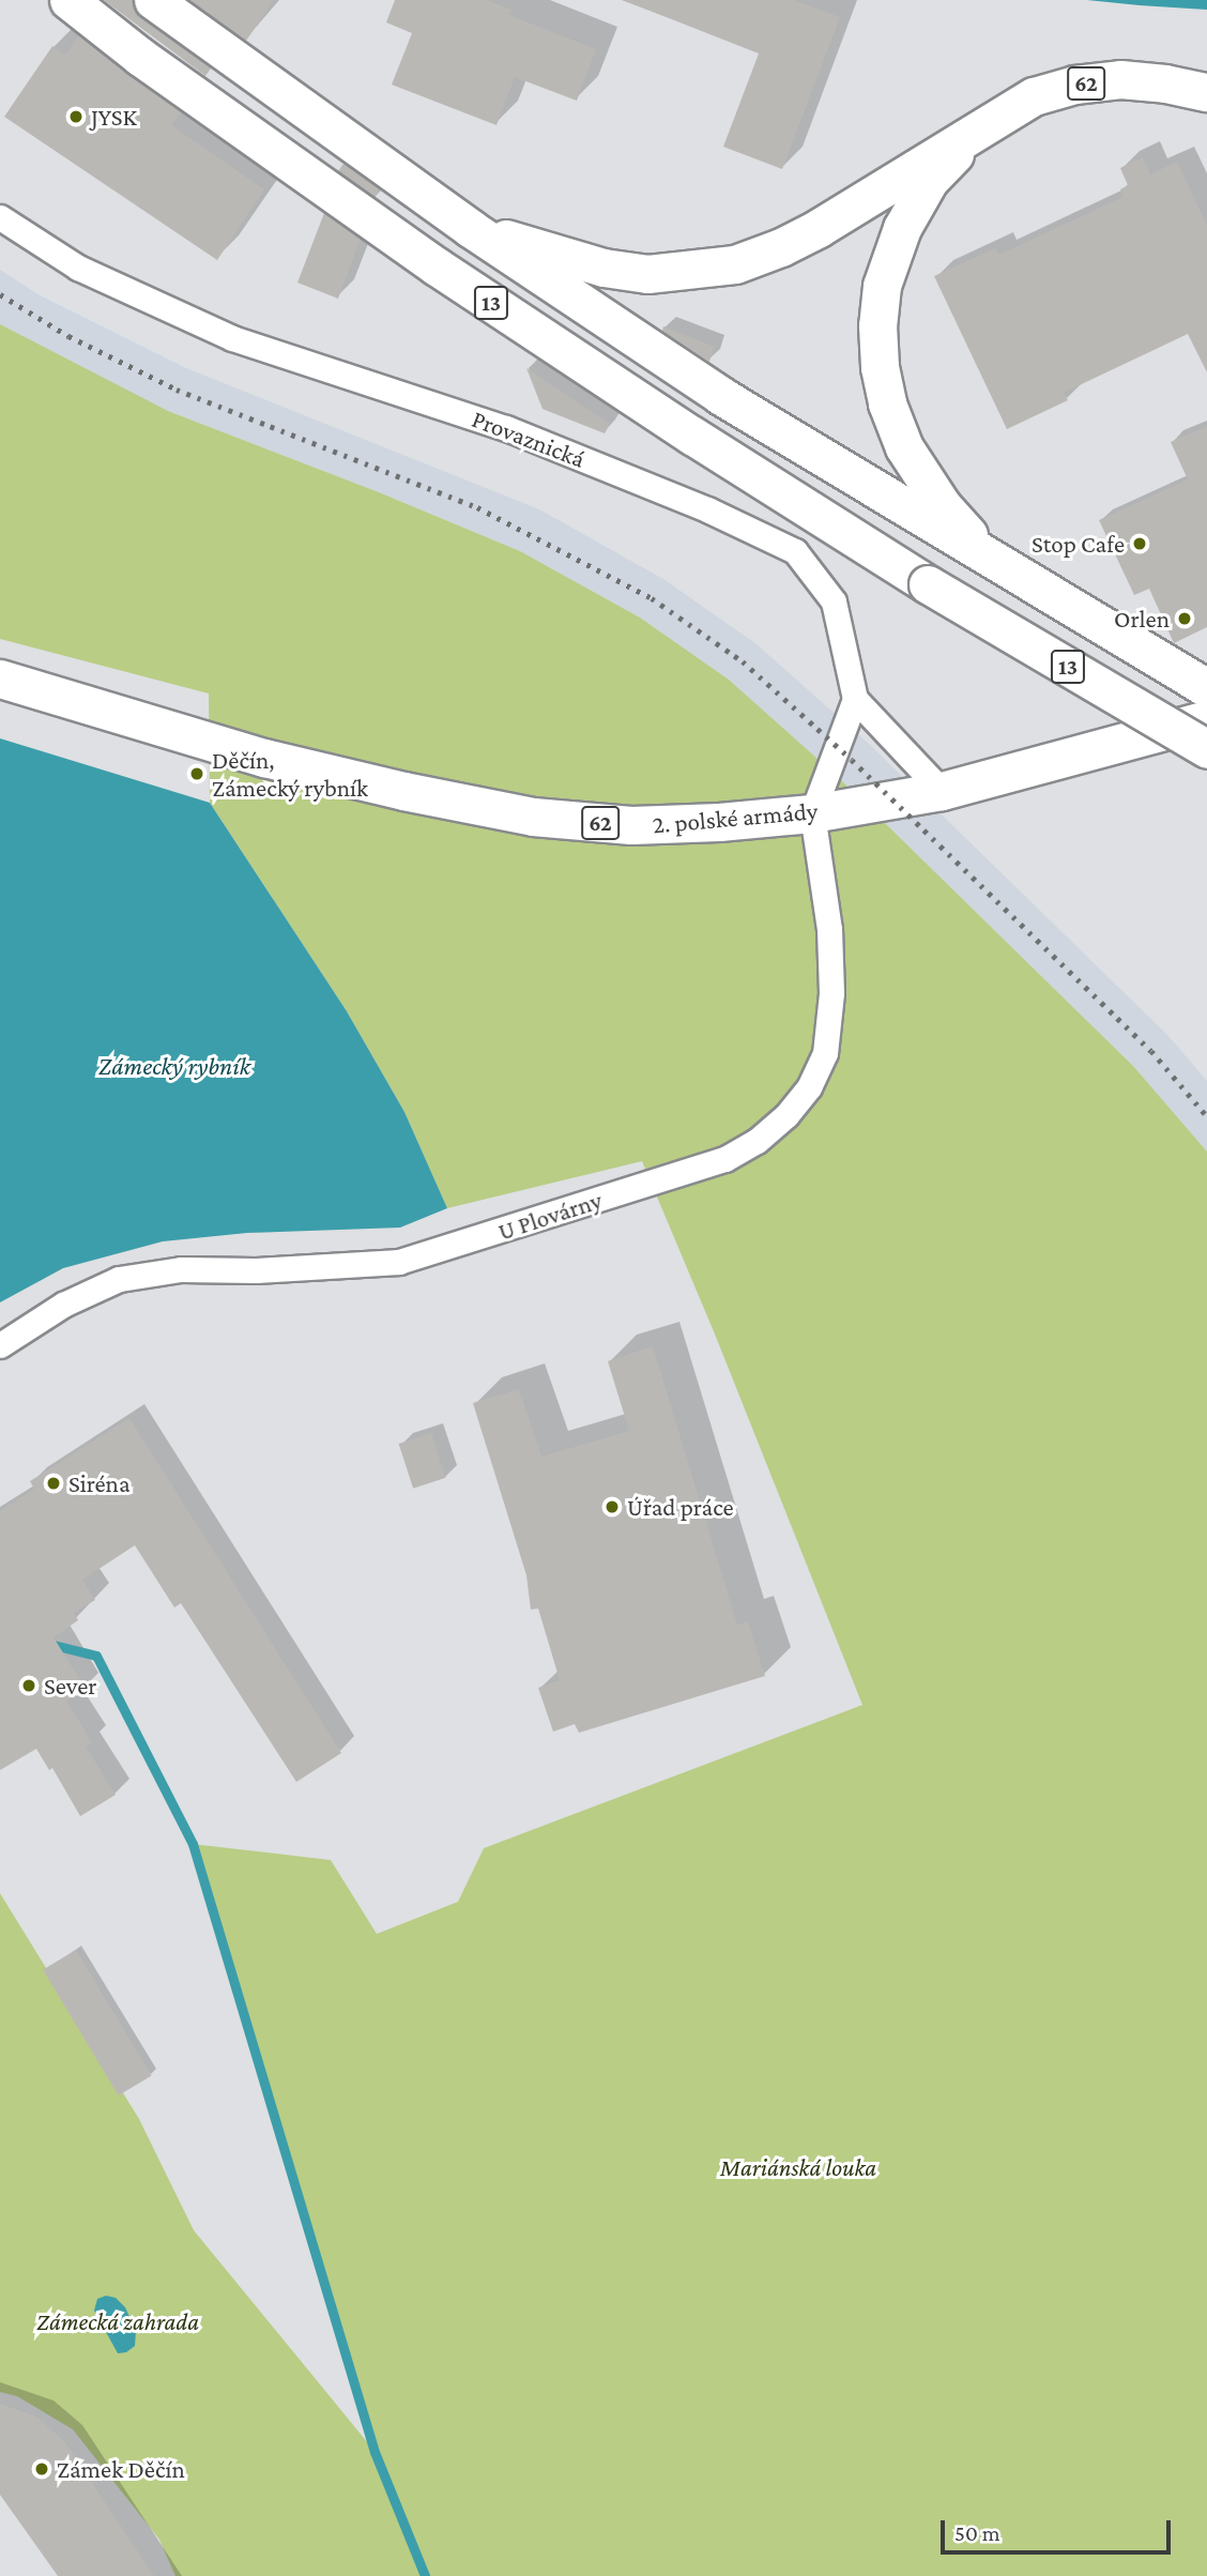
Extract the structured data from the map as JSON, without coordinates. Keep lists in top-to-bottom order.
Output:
{
  "streets": {
    "main road": ["62", "13", "2. polské armády"],
    "street": ["Provaznická", "U Plovárny"]
  },
  "crossings": [
    ["62", "13"],
    ["2. polské armády", "U Plovárny"]
  ],
  "water": ["Zámecký rybník"],
  "parks": ["Mariánská louka", "Zámecká zahrada"],
  "places": [
    "JYSK",
    "Stop Cafe",
    "Orlen",
    "Děčín, Zámecký rybník",
    "Siréna",
    "Úřad práce",
    "Sever",
    "Zámek Děčín"
  ],
  "scale_bar": "50 m"
}
